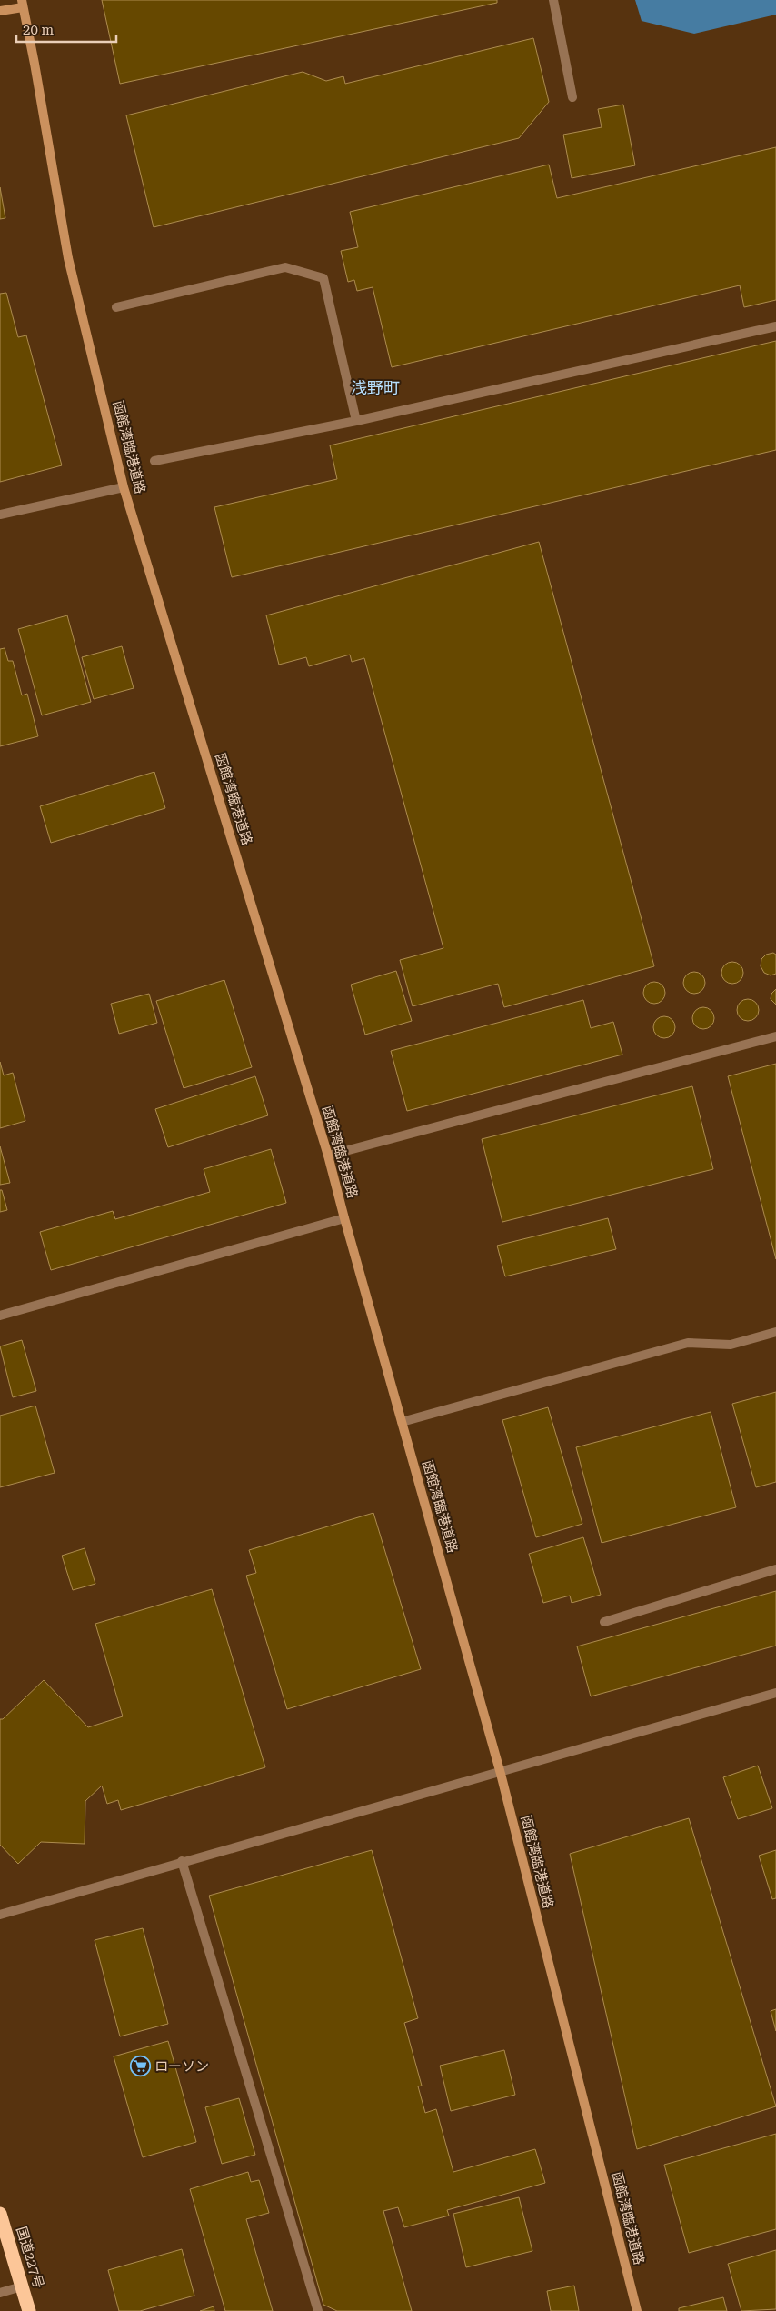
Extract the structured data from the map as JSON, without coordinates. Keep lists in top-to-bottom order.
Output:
{
  "streets": {
    "highway": ["国道227号"],
    "street": ["函館湾臨港道路"]
  },
  "districts": ["浅野町"],
  "places": {
    "supermarket": ["ローソン"]
  },
  "scale_bar": "20 m"
}
